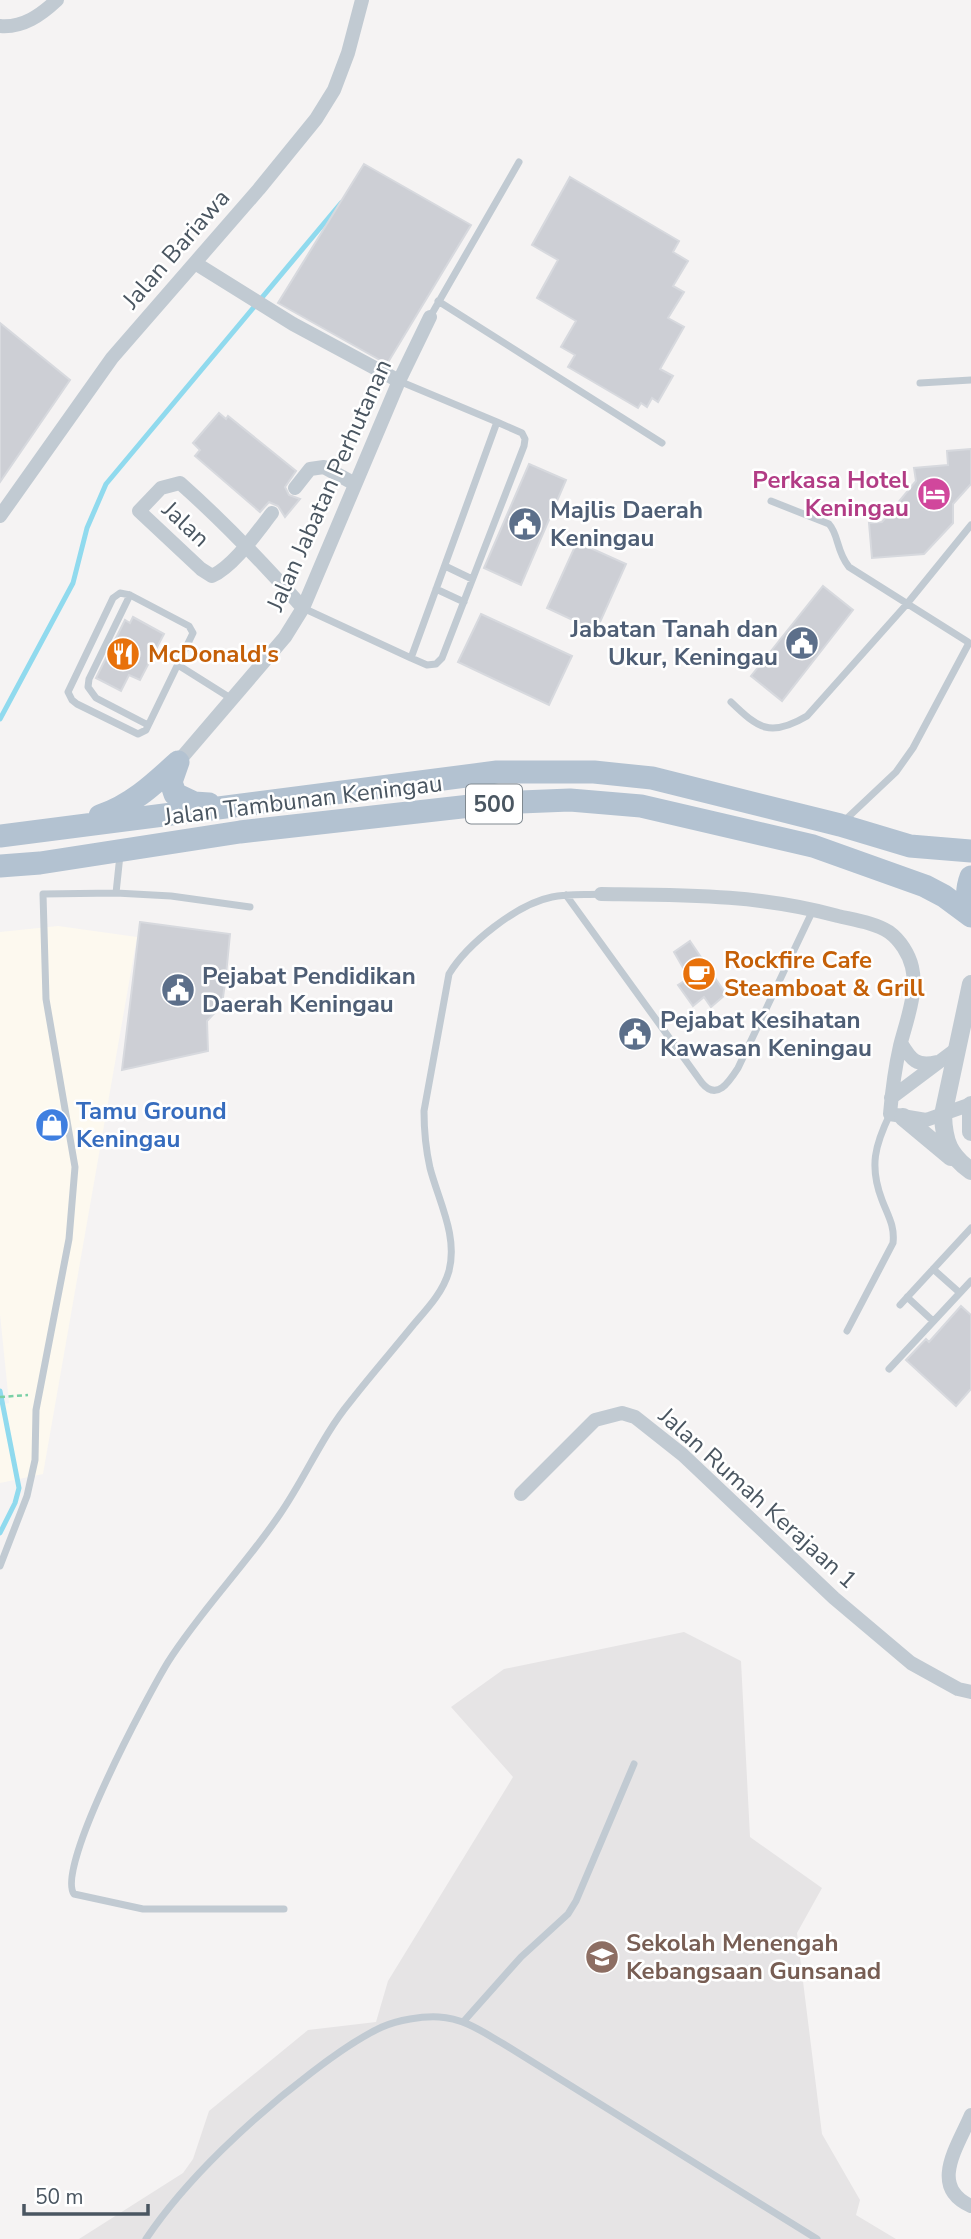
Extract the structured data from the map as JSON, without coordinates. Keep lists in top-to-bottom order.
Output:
{
  "streets": {
    "main road": ["Jalan Tambunan Keningau", "500"],
    "street": [
      "Jalan Bariawa",
      "Jalan Jabatan Perhutanan",
      "Jalan",
      "Jalan Rumah Kerajaan 1"
    ]
  },
  "crossings": [
    ["Jalan Jabatan Perhutanan", "Jalan"],
    ["Jalan Tambunan Keningau", "500"]
  ],
  "places": {
    "hotel": ["Perkasa Hotel Keningau"],
    "public building": [
      "Majlis Daerah Keningau",
      "Jabatan Tanah dan Ukur, Keningau",
      "Pejabat Pendidikan Daerah Keningau",
      "Pejabat Kesihatan Kawasan Keningau"
    ],
    "restaurant": ["McDonald's"],
    "cafe": ["Rockfire Cafe Steamboat & Grill"],
    "shop": ["Tamu Ground Keningau"],
    "school or university": ["Sekolah Menengah Kebangsaan Gunsanad"]
  },
  "scale_bar": "50 m"
}
